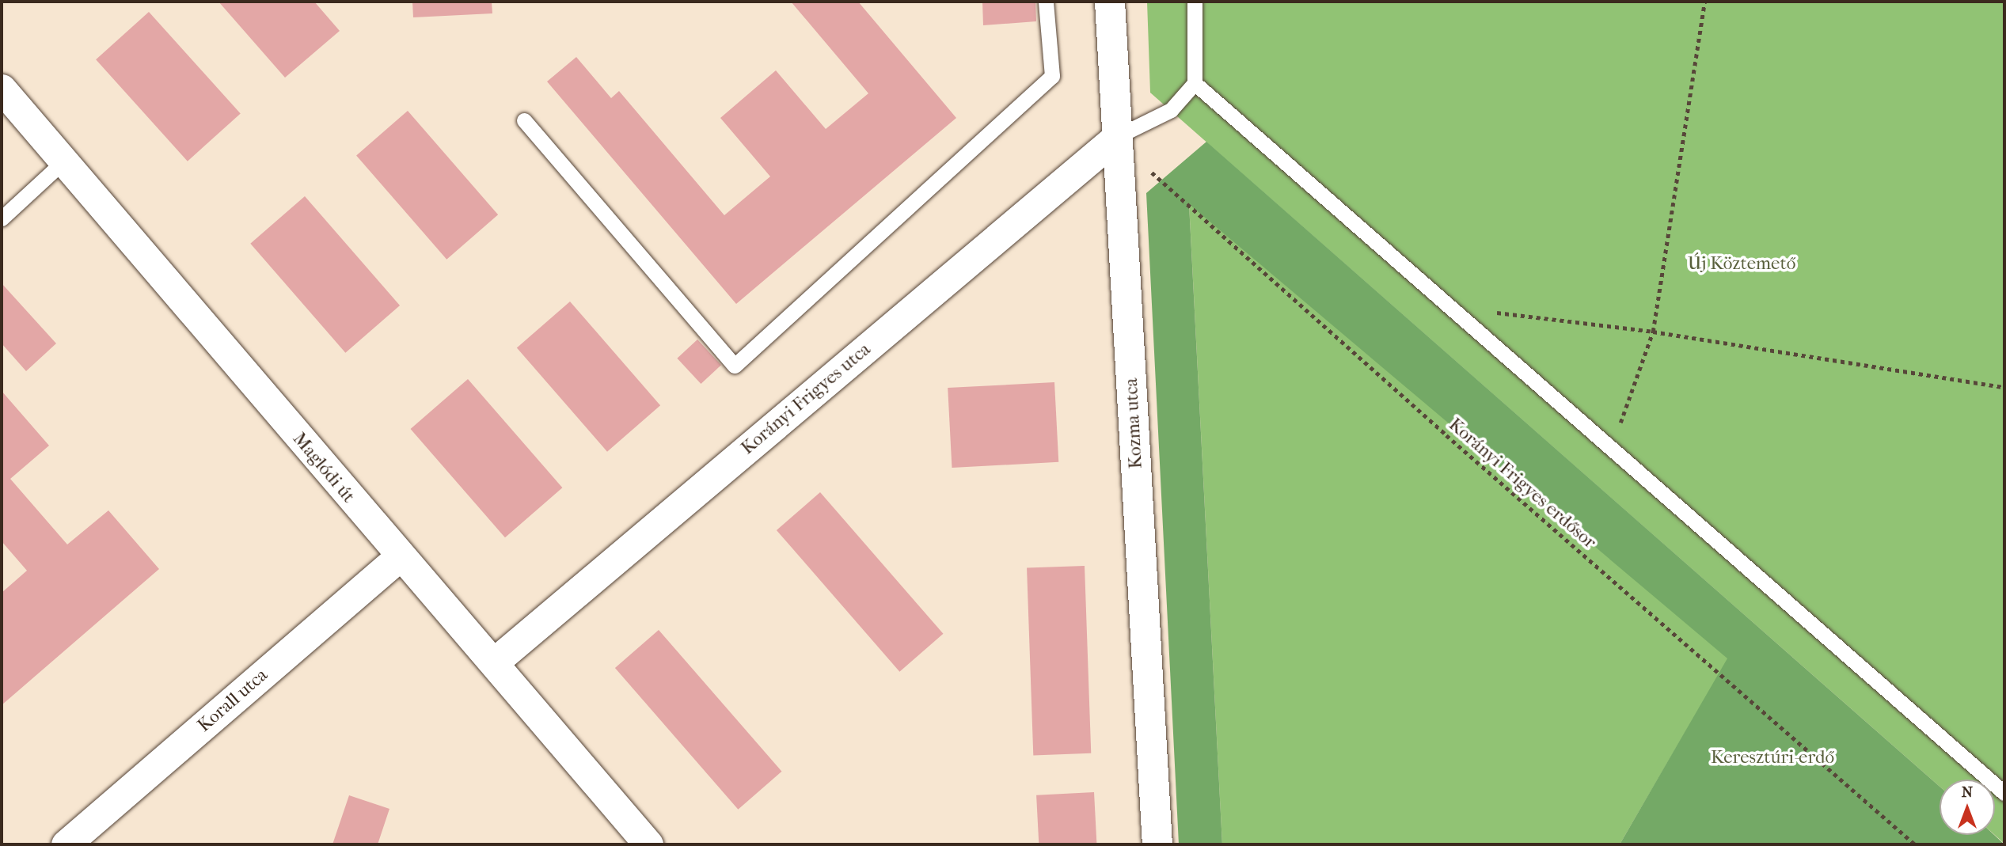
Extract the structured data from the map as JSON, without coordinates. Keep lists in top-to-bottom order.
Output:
{
  "streets": {
    "street": [
      "Korányi Frigyes utca",
      "Kozma utca",
      "Maglódi út",
      "Korall utca"
    ],
    "path": ["Korányi Frigyes erdősor"]
  },
  "crossings": [
    ["Korányi Frigyes utca", "Kozma utca"],
    ["Korányi Frigyes utca", "Maglódi út"],
    ["Korányi Frigyes utca", "Korányi Frigyes erdősor"],
    ["Kozma utca", "Korányi Frigyes erdősor"],
    ["Maglódi út", "Korall utca"]
  ],
  "parks": ["Új Köztemető", "Keresztúri-erdő"],
  "north": "top"
}
